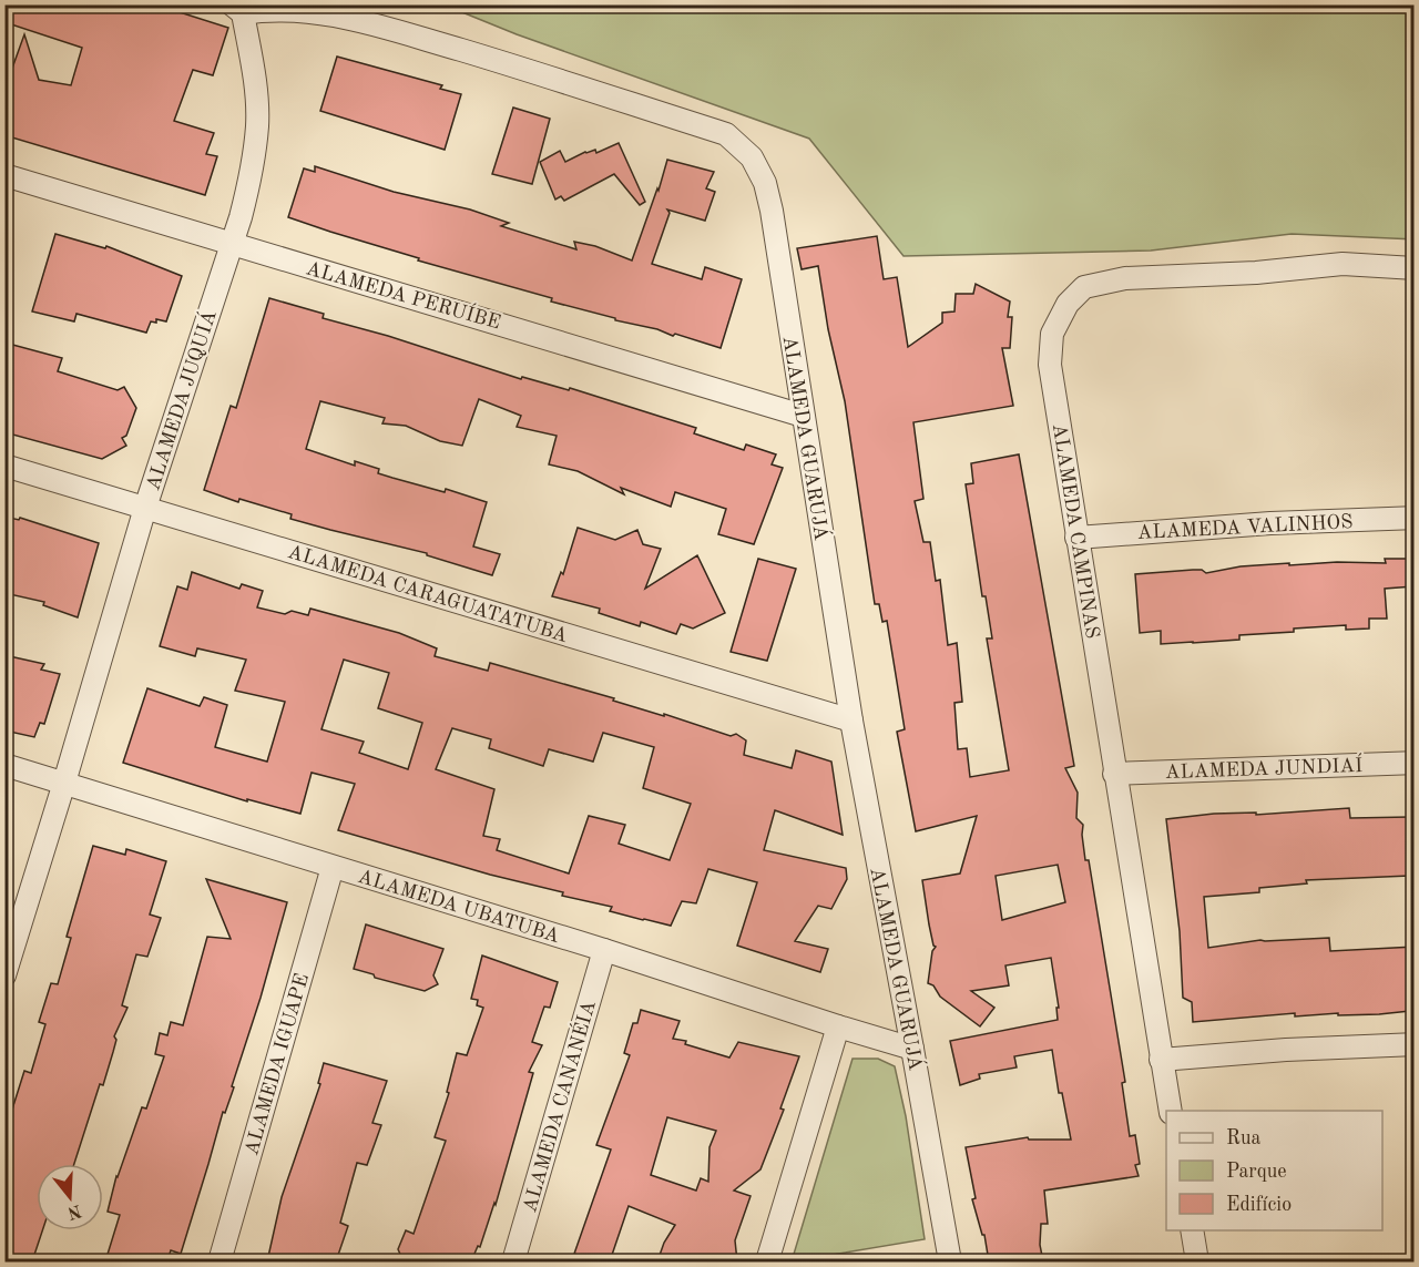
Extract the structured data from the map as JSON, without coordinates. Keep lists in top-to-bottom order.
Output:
{
  "streets": {
    "street": [
      "ALAMEDA PERUÍBE",
      "ALAMEDA JUQUIÁ",
      "ALAMEDA GUARUJÁ",
      "ALAMEDA VALINHOS",
      "ALAMEDA CAMPINAS",
      "ALAMEDA CARAGUATATUBA",
      "ALAMEDA JUNDIAÍ",
      "ALAMEDA UBATUBA",
      "ALAMEDA IGUAPE",
      "ALAMEDA CANANÉIA"
    ]
  },
  "crossings": [
    ["ALAMEDA PERUÍBE", "ALAMEDA JUQUIÁ"],
    ["ALAMEDA PERUÍBE", "ALAMEDA GUARUJÁ"],
    ["ALAMEDA JUQUIÁ", "ALAMEDA GUARUJÁ"],
    ["ALAMEDA JUQUIÁ", "ALAMEDA CARAGUATATUBA"],
    ["ALAMEDA JUQUIÁ", "ALAMEDA UBATUBA"],
    ["ALAMEDA GUARUJÁ", "ALAMEDA CARAGUATATUBA"],
    ["ALAMEDA GUARUJÁ", "ALAMEDA UBATUBA"],
    ["ALAMEDA VALINHOS", "ALAMEDA CAMPINAS"],
    ["ALAMEDA CAMPINAS", "ALAMEDA JUNDIAÍ"],
    ["ALAMEDA UBATUBA", "ALAMEDA IGUAPE"],
    ["ALAMEDA UBATUBA", "ALAMEDA CANANÉIA"]
  ],
  "legend": ["Rua", "Parque", "Edifício"],
  "north": "bottom"
}
